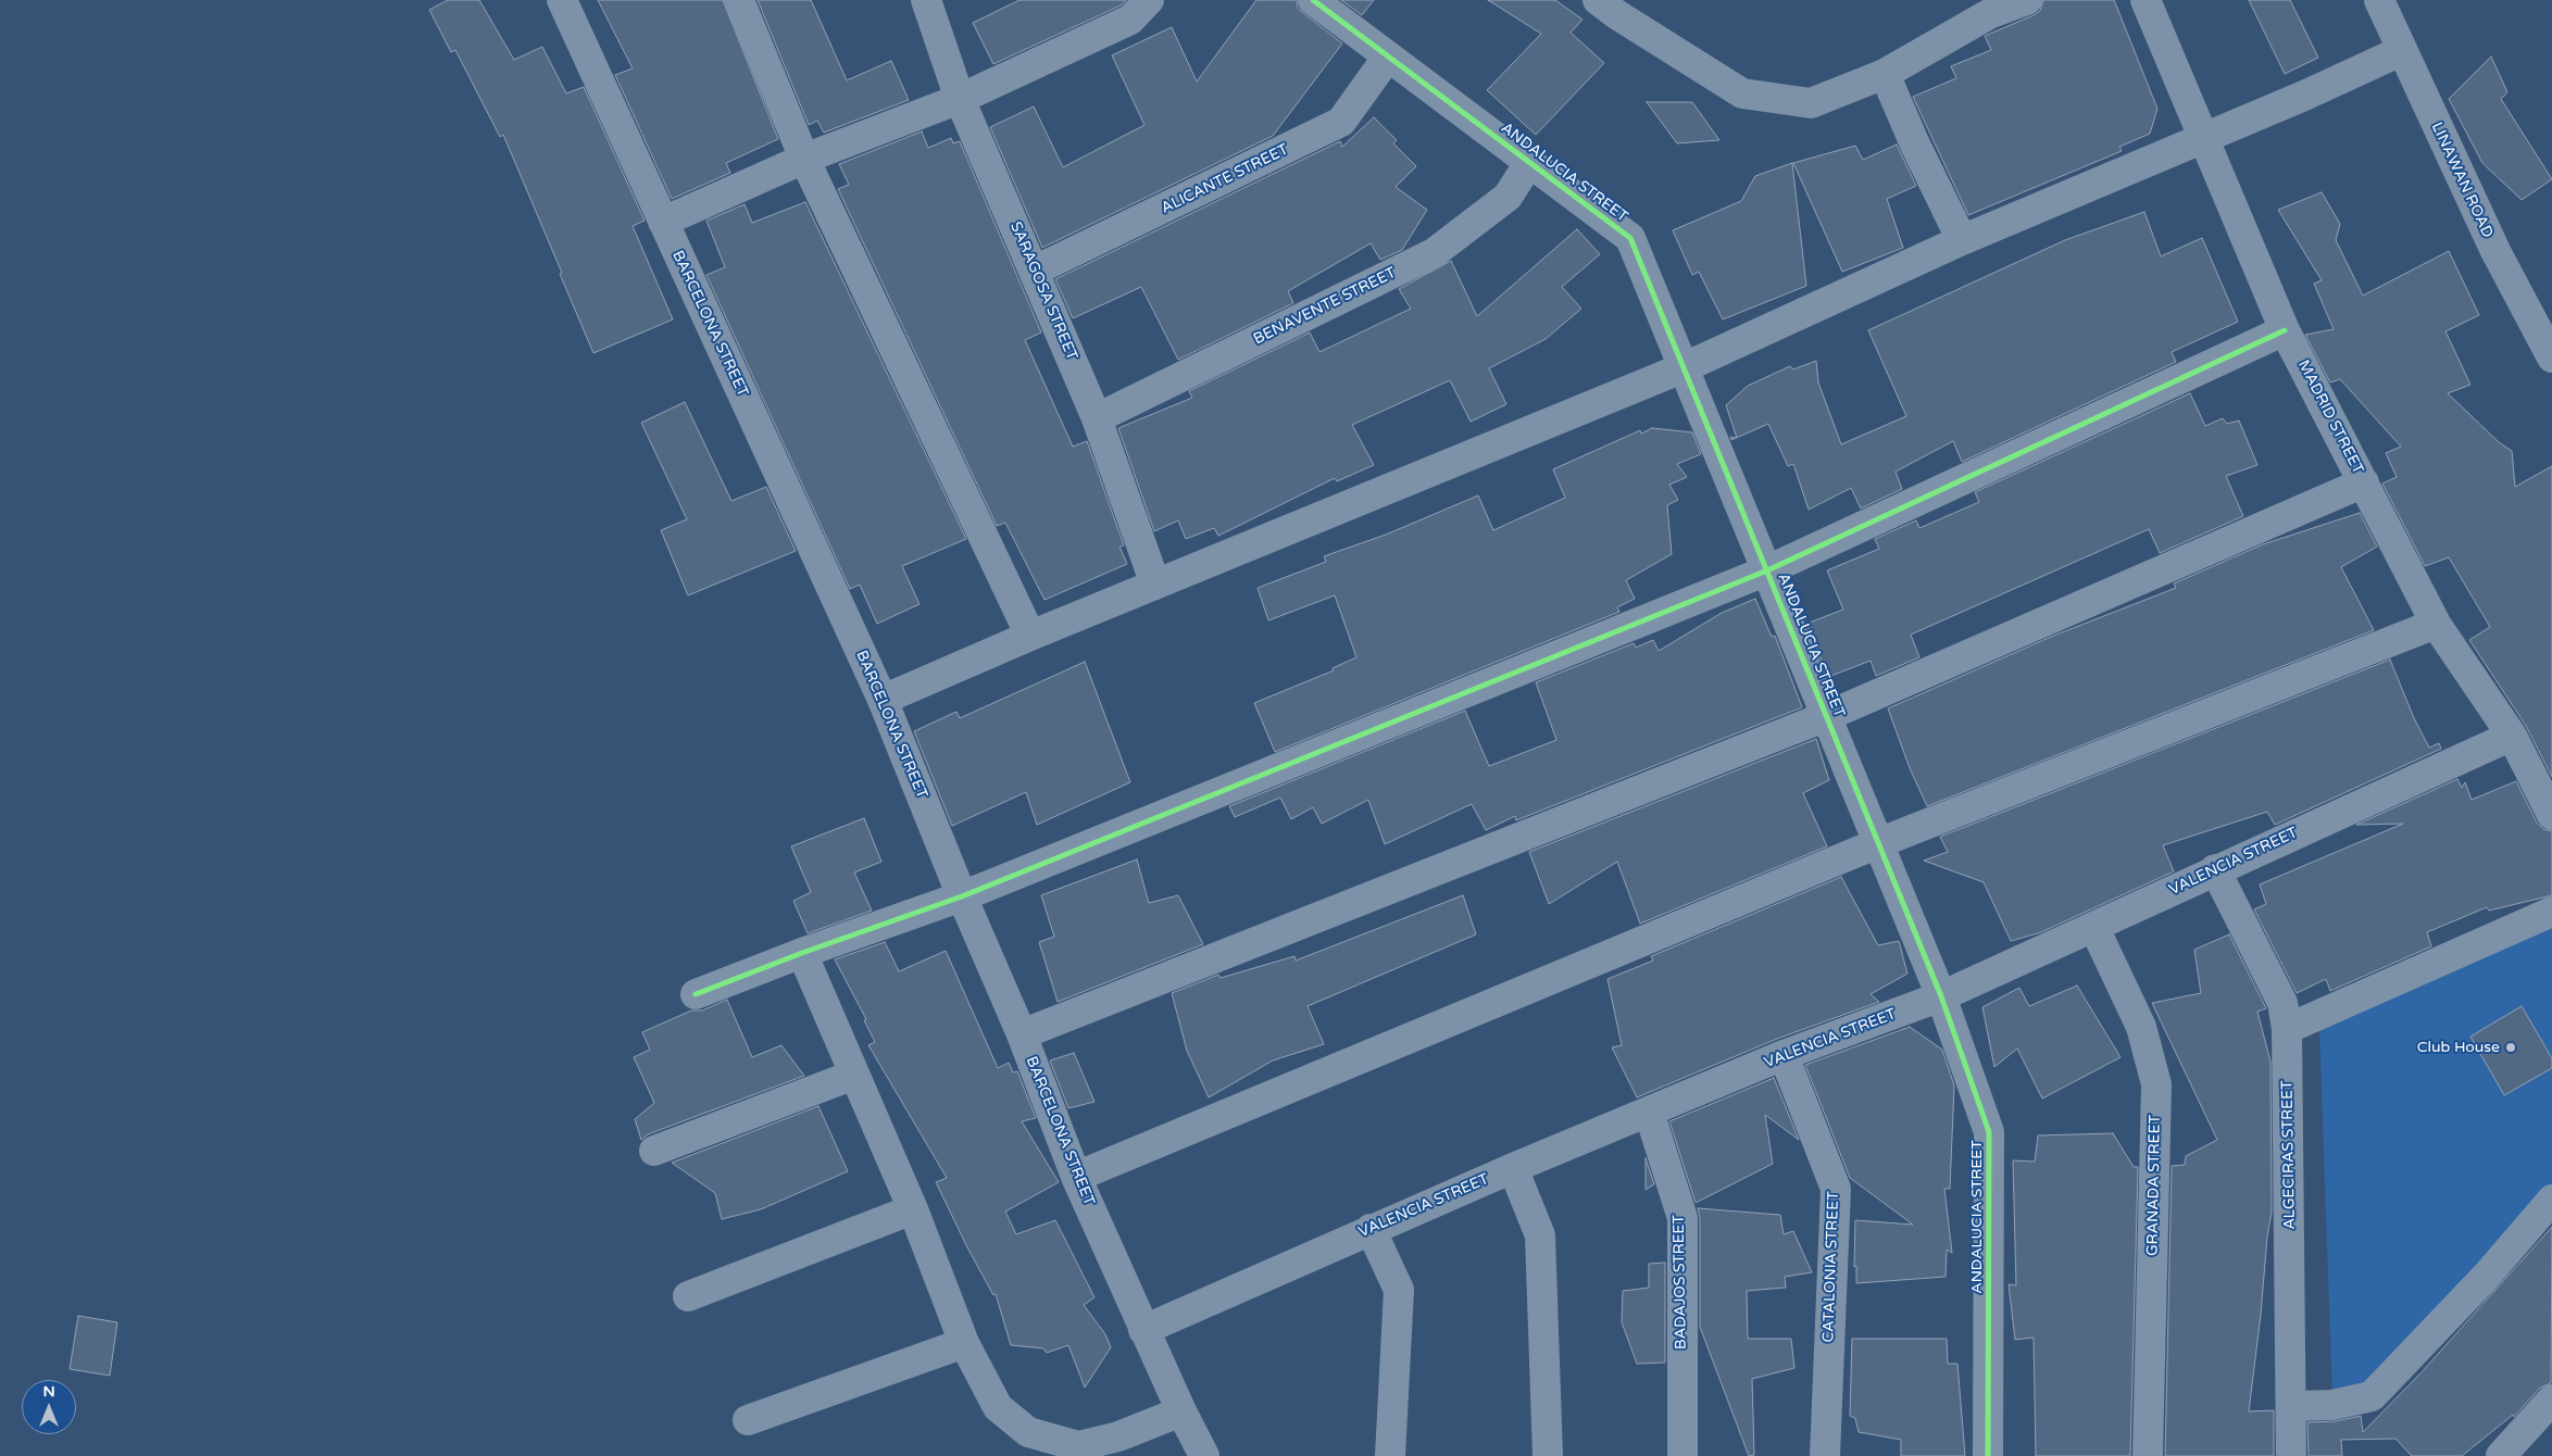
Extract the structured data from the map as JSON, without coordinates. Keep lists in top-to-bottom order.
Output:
{
  "streets": {
    "street": [
      "ANDALUCIA STREET",
      "ALICANTE STREET",
      "LINAWAN ROAD",
      "SARAGOSA STREET",
      "BENAVENTE STREET",
      "BARCELONA STREET",
      "MADRID STREET",
      "VALENCIA STREET",
      "ALGECIRAS STREET",
      "GRANADA STREET",
      "CATALONIA STREET",
      "BADAJOS STREET"
    ]
  },
  "crossings": [
    ["ANDALUCIA STREET", "ALICANTE STREET"],
    ["ANDALUCIA STREET", "BENAVENTE STREET"],
    ["ANDALUCIA STREET", "VALENCIA STREET"],
    ["ALICANTE STREET", "SARAGOSA STREET"],
    ["SARAGOSA STREET", "BENAVENTE STREET"],
    ["BARCELONA STREET", "VALENCIA STREET"],
    ["MADRID STREET", "VALENCIA STREET"],
    ["VALENCIA STREET", "ALGECIRAS STREET"],
    ["VALENCIA STREET", "GRANADA STREET"],
    ["VALENCIA STREET", "CATALONIA STREET"],
    ["VALENCIA STREET", "BADAJOS STREET"]
  ],
  "places": ["Club House"],
  "north": "top"
}
